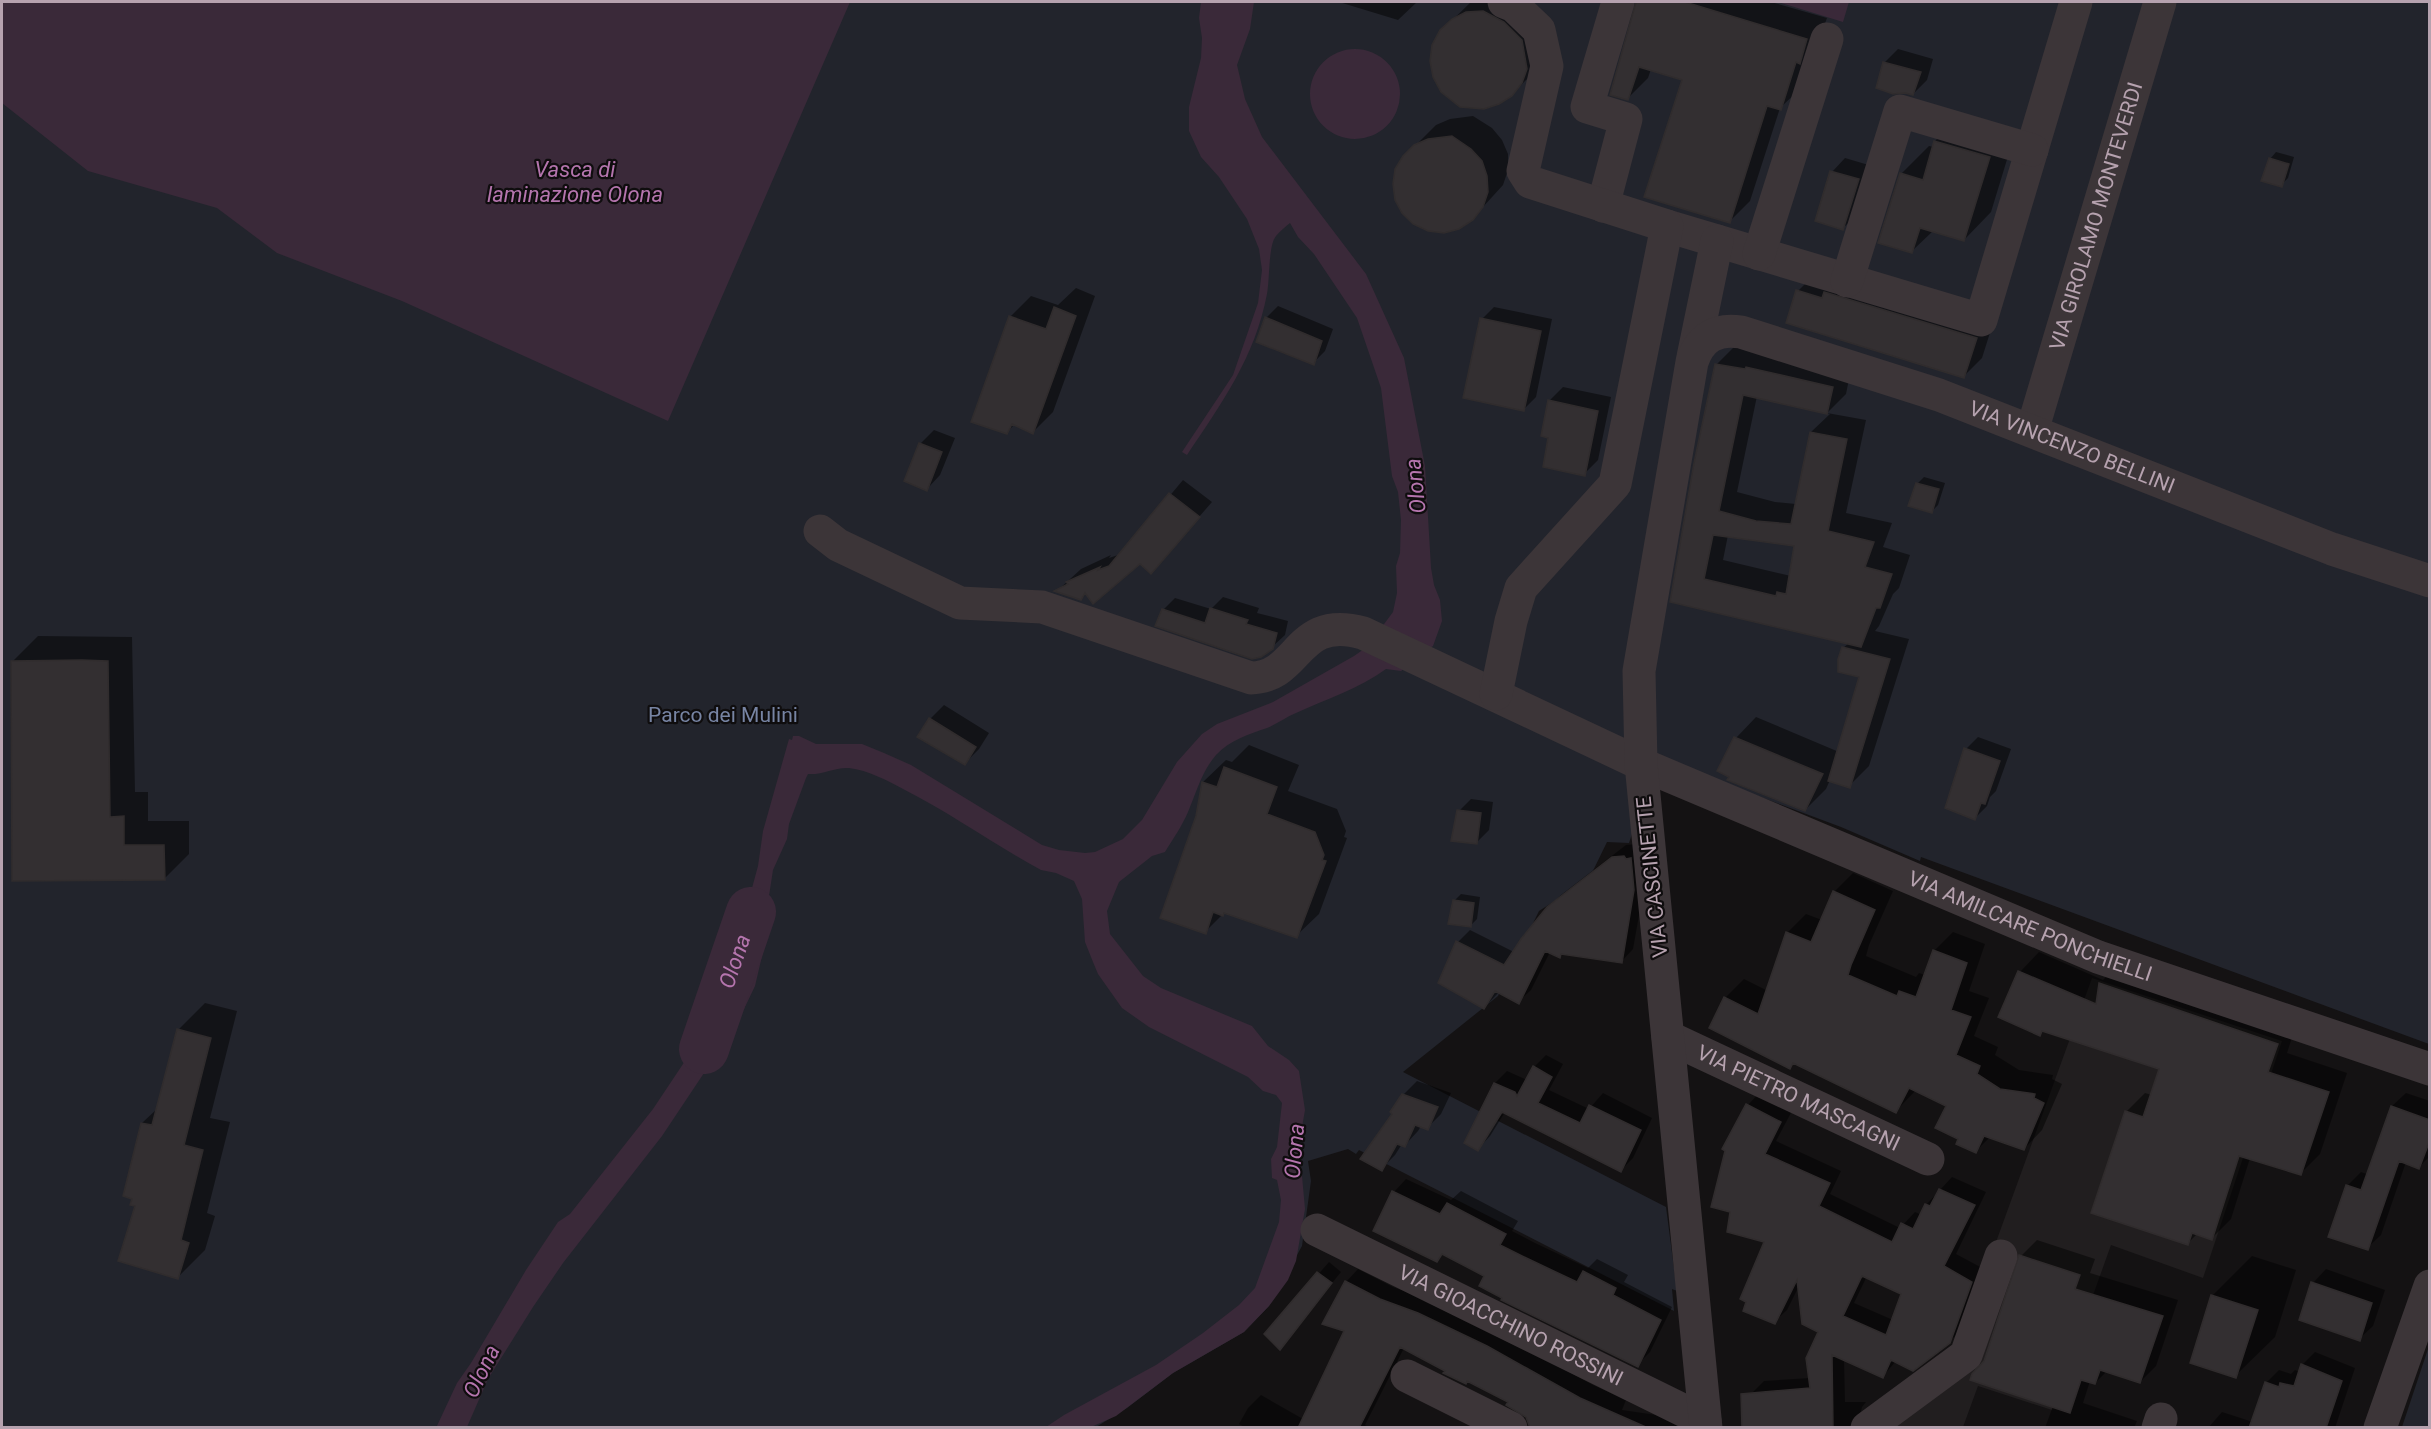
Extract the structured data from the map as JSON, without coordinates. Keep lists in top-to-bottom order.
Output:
{
  "streets": {
    "street": [
      "VIA GIROLAMO MONTEVERDI",
      "VIA VINCENZO BELLINI",
      "VIA CASCINETTE",
      "VIA AMILCARE PONCHIELLI",
      "VIA PIETRO MASCAGNI",
      "VIA GIOACCHINO ROSSINI"
    ]
  },
  "crossings": [
    ["VIA GIROLAMO MONTEVERDI", "VIA VINCENZO BELLINI"],
    ["VIA VINCENZO BELLINI", "VIA CASCINETTE"],
    ["VIA CASCINETTE", "VIA AMILCARE PONCHIELLI"],
    ["VIA CASCINETTE", "VIA PIETRO MASCAGNI"],
    ["VIA CASCINETTE", "VIA GIOACCHINO ROSSINI"]
  ],
  "water": ["Vasca di laminazione Olona", "Olona"],
  "parks": ["Parco dei Mulini"]
}
